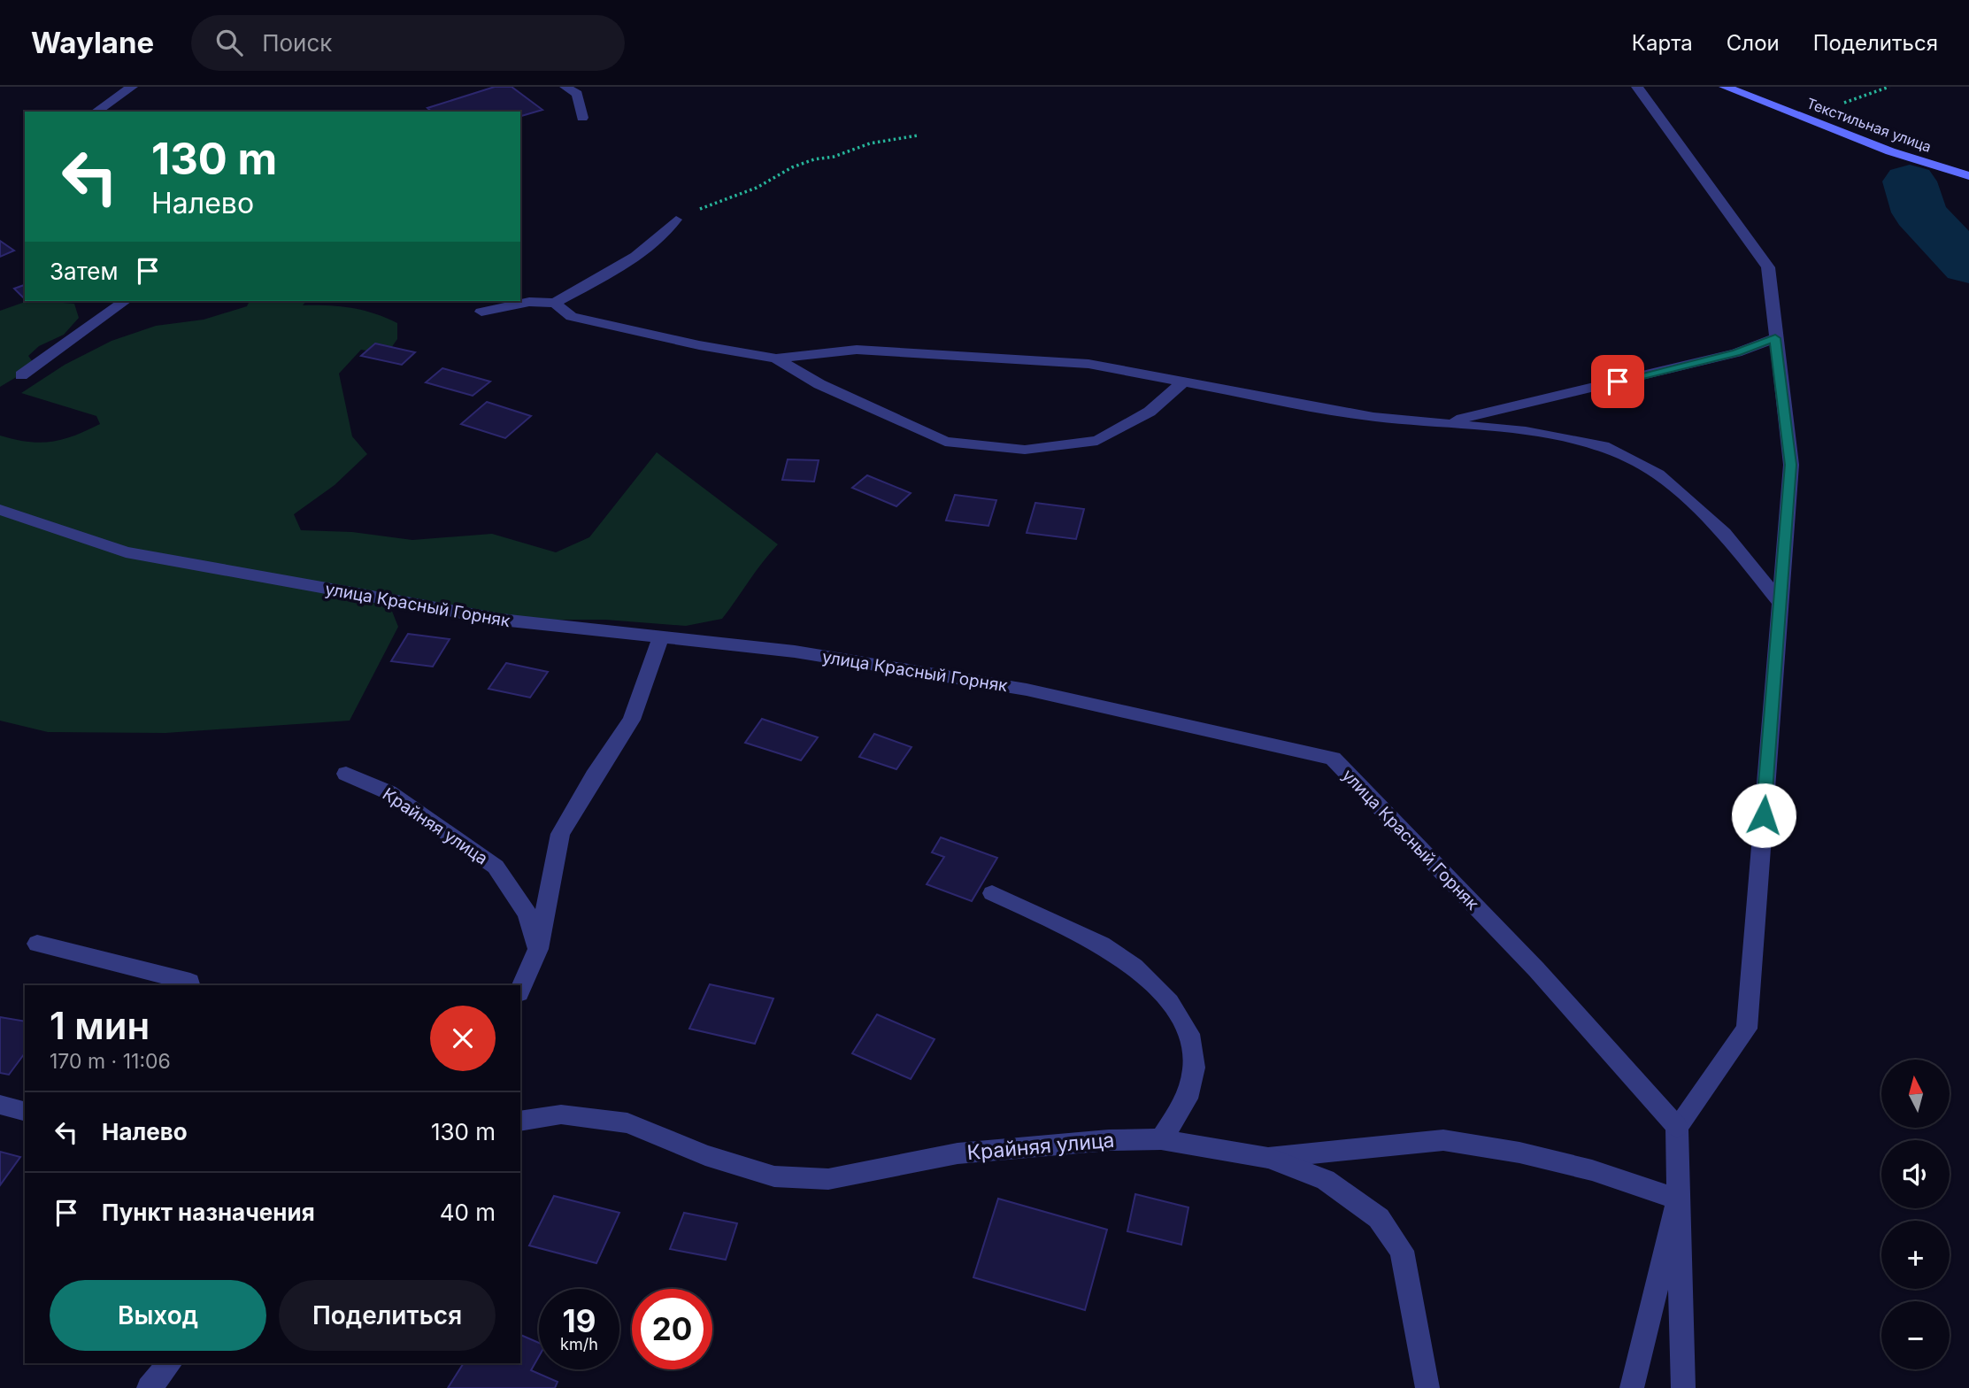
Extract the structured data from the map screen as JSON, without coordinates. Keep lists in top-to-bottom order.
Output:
{
  "streets": {
    "main road": ["Текстильная улица"],
    "street": ["улица Красный Горняк", "Крайняя улица"]
  },
  "north": "top",
  "page": {
    "header": "Waylane",
    "search": "Поиск",
    "nav": ["Карта", "Слои", "Поделиться"],
    "turn": ["130 m", "Налево"],
    "then": "Затем",
    "heading": ["1 мин", "170 m · 11:06"],
    "map_buttons": ["+", "−"],
    "list": [
      {
        "name": "Налево",
        "value": "130 m"
      },
      {
        "name": "Пункт назначения",
        "value": "40 m"
      }
    ],
    "buttons": ["Выход", "Поделиться"],
    "speed": "19 km/h",
    "limit": "20"
  }
}
